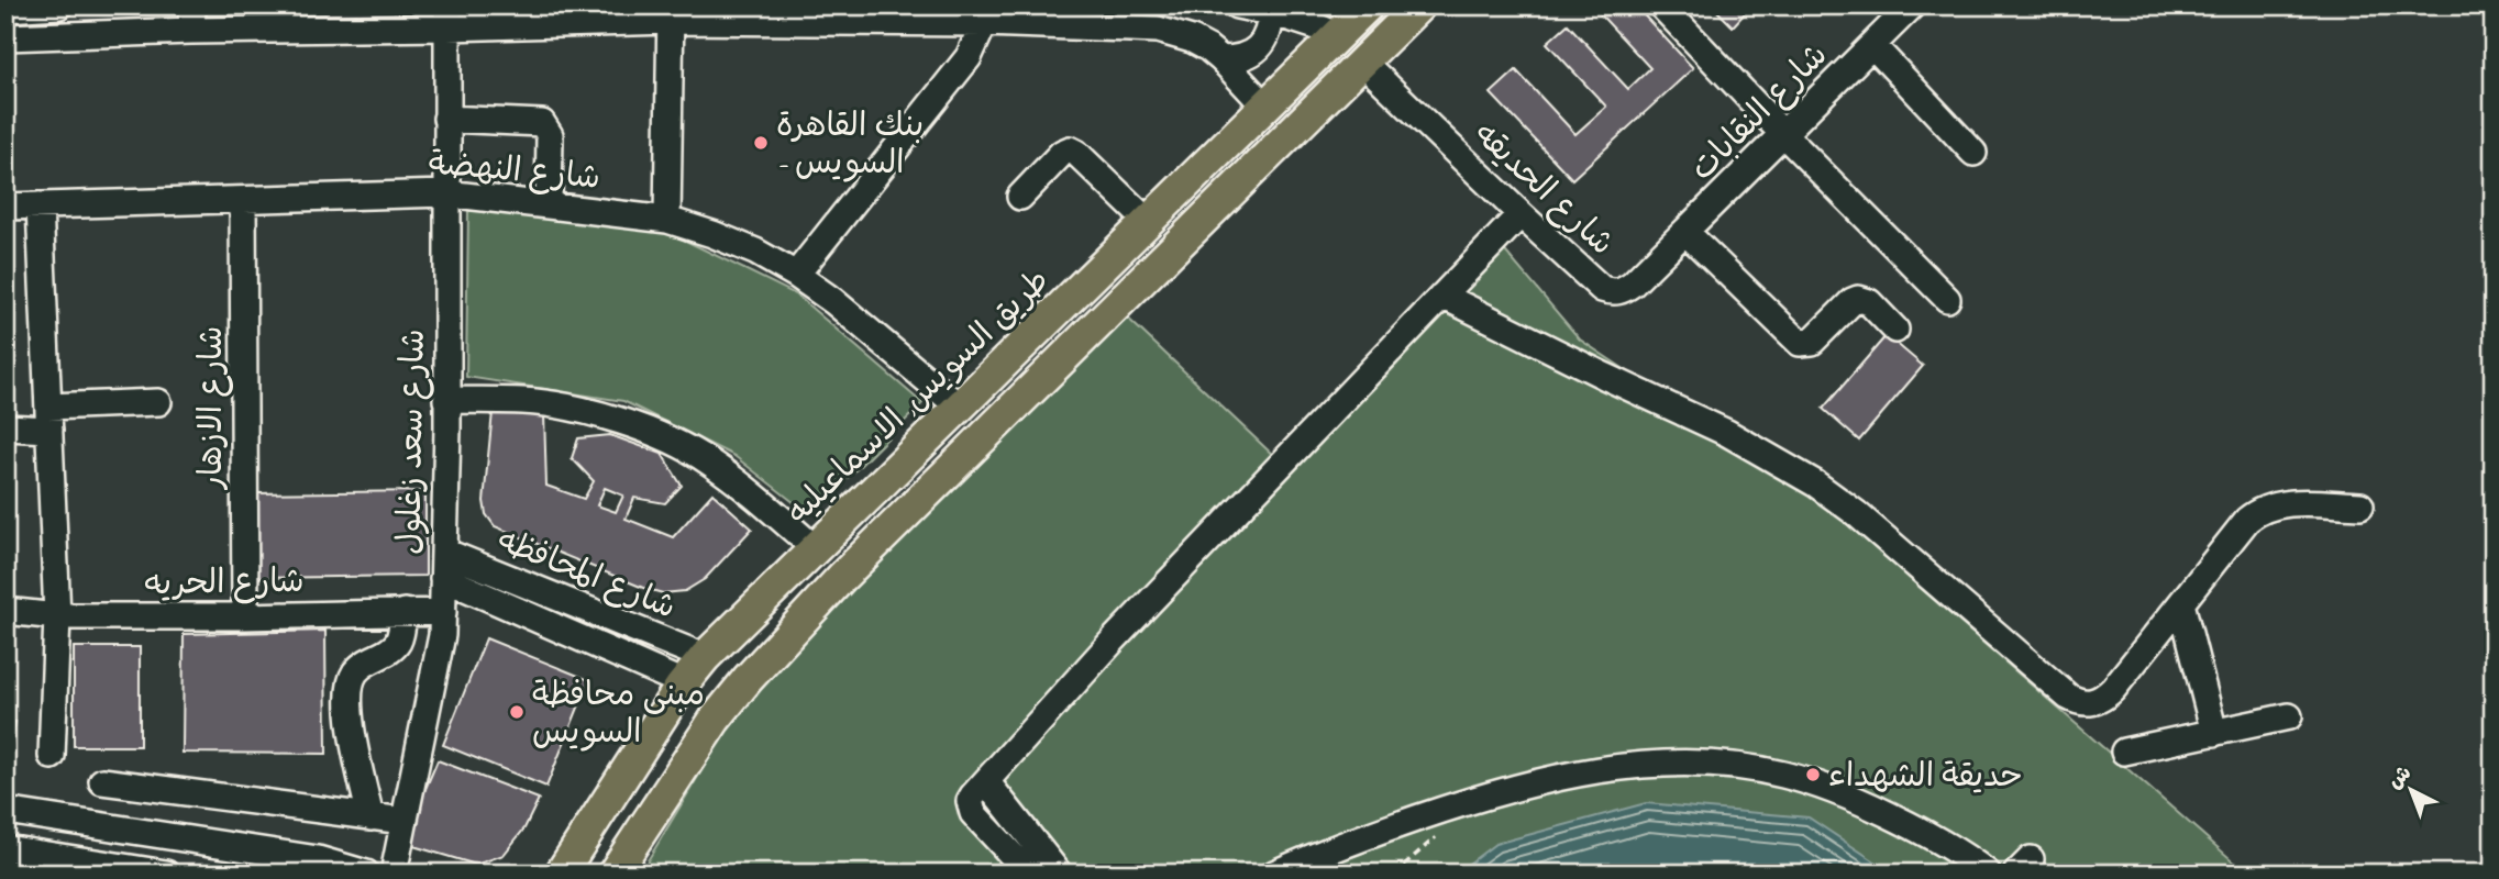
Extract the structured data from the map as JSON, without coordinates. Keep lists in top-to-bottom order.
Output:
{
  "streets": {
    "main road": ["طريق السويس, الاسماعيليه"],
    "street": [
      "شارع النقابات",
      "شارع النهضة",
      "شارع الحديقه",
      "شارع الازهار",
      "شارع سعد زغلول",
      "شارع المحافظه",
      "شارع الحريه"
    ]
  },
  "crossings": [
    ["شارع النقابات", "شارع الحديقه"],
    ["شارع النهضة", "طريق السويس, الاسماعيليه"],
    ["شارع النهضة", "شارع الازهار"],
    ["شارع النهضة", "شارع سعد زغلول"],
    ["طريق السويس, الاسماعيليه", "شارع المحافظه"],
    ["شارع الازهار", "شارع الحريه"],
    ["شارع سعد زغلول", "شارع المحافظه"],
    ["شارع سعد زغلول", "شارع الحريه"]
  ],
  "places": ["بنك القاهرة - السويس", "مبنى محافظة السويس", "حديقة الشهداء"],
  "north": "top left"
}
